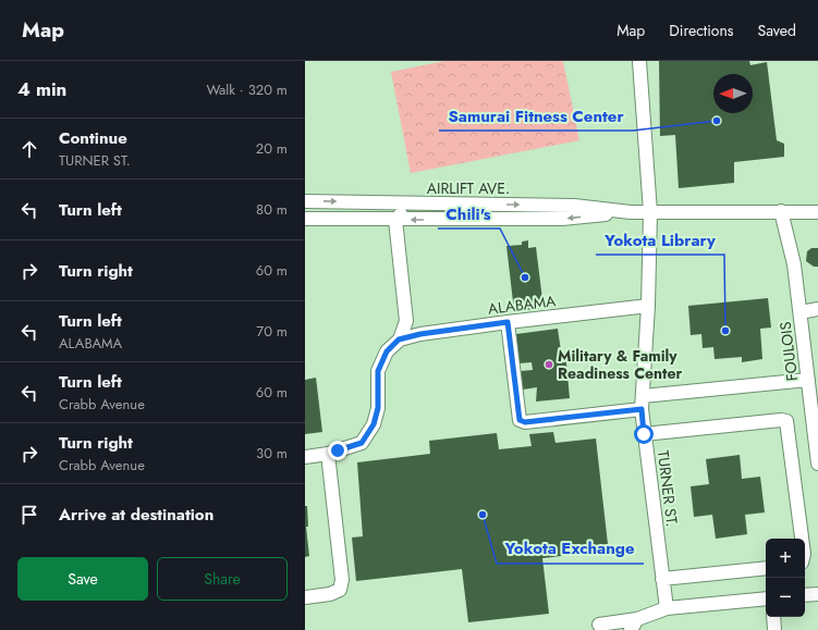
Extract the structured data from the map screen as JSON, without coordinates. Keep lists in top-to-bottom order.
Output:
{
  "streets": {
    "street": [
      "AIRLIFT AVE.",
      "ALABAMA",
      "FOULOIS",
      "TURNER ST."
    ]
  },
  "crossings": [
    ["AIRLIFT AVE.", "FOULOIS"],
    ["AIRLIFT AVE.", "TURNER ST."],
    ["ALABAMA", "TURNER ST."]
  ],
  "places": [
    "Samurai Fitness Center",
    "Chili's",
    "Yokota Library",
    "Military & Family Readiness Center",
    "Yokota Exchange"
  ],
  "north": "left",
  "page": {
    "header": "Map",
    "nav": ["Map", "Directions", "Saved"],
    "heading": ["4 min", "Walk · 320 m"],
    "list": [
      ["Continue", "TURNER ST.", "20 m"],
      ["Turn left", "80 m"],
      ["Turn right", "60 m"],
      ["Turn left", "ALABAMA", "70 m"],
      ["Turn left", "Crabb Avenue", "60 m"],
      ["Turn right", "Crabb Avenue", "30 m"],
      "Arrive at destination"
    ],
    "map_buttons": ["+", "−"],
    "buttons": ["Save", "Share"]
  }
}
